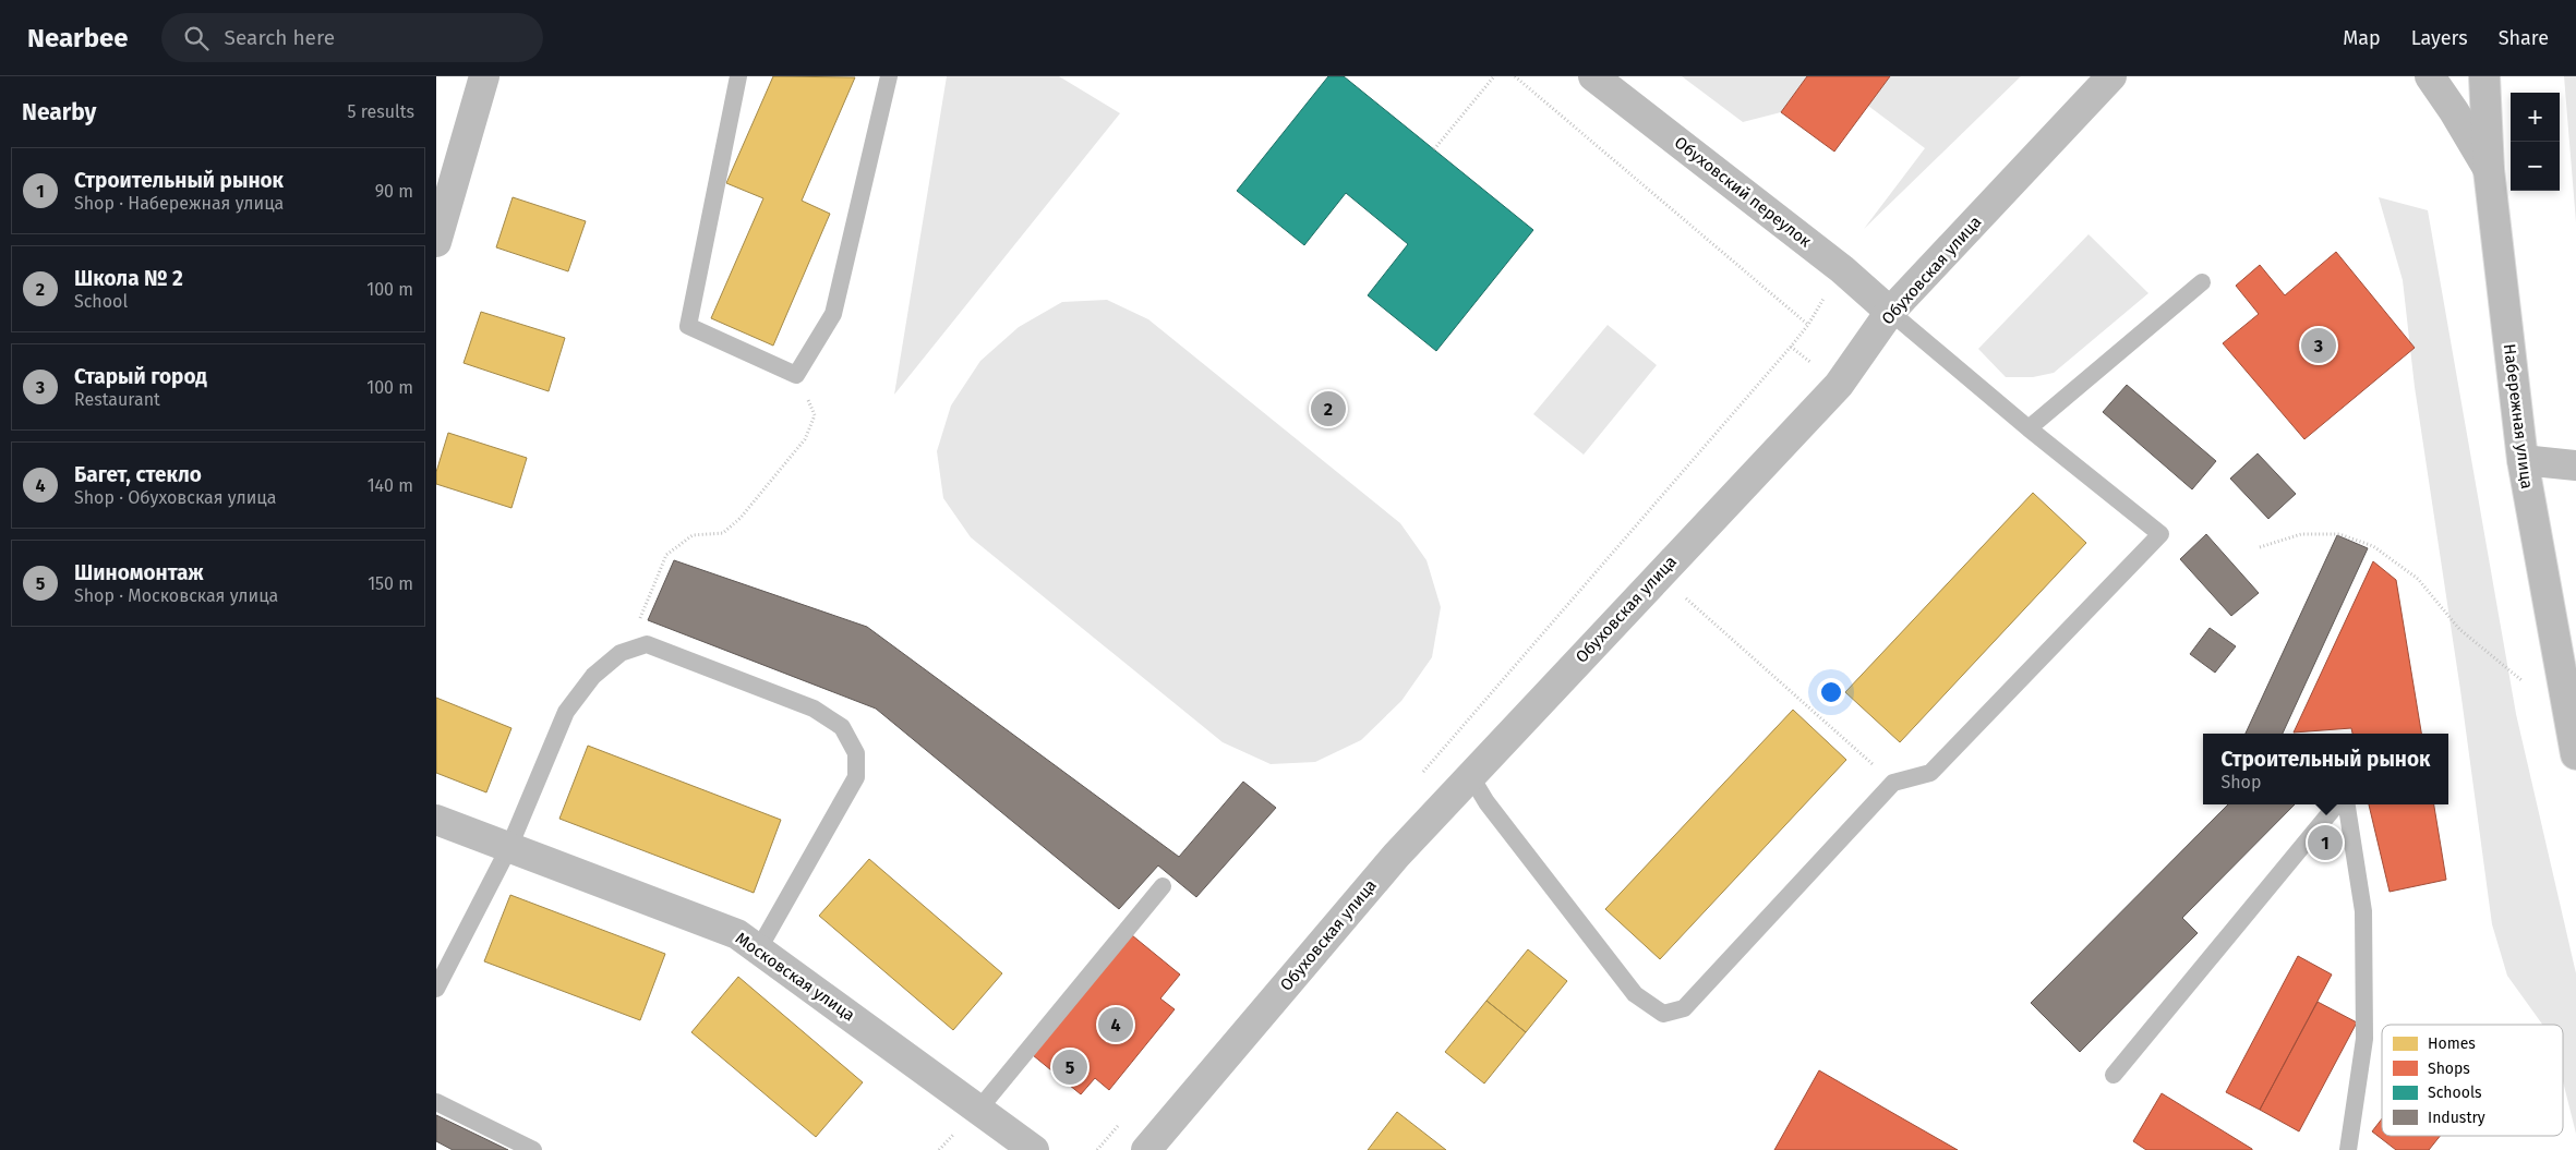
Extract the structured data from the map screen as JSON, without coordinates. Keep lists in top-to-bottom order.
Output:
{
  "streets": {
    "street": [
      "Обуховский переулок",
      "Обуховская улица",
      "Набережная улица",
      "Московская улица"
    ]
  },
  "crossings": [
    ["Обуховский переулок", "Обуховская улица"]
  ],
  "legend": [
    "Homes",
    "Shops",
    "Schools",
    "Industry"
  ],
  "page": {
    "header": "Nearbee",
    "search": "Search here",
    "nav": ["Map", "Layers", "Share"],
    "heading": ["Nearby", "5 results"],
    "map_buttons": ["+", "−"],
    "list": [
      {
        "mark": "1",
        "name": "Строительный рынок",
        "note": "Shop · Набережная улица",
        "value": "90 m"
      },
      {
        "mark": "2",
        "name": "Школа № 2",
        "note": "School",
        "value": "100 m"
      },
      {
        "mark": "3",
        "name": "Старый город",
        "note": "Restaurant",
        "value": "100 m"
      },
      {
        "mark": "4",
        "name": "Багет, стекло",
        "note": "Shop · Обуховская улица",
        "value": "140 m"
      },
      {
        "mark": "5",
        "name": "Шиномонтаж",
        "note": "Shop · Московская улица",
        "value": "150 m"
      }
    ],
    "pins": [
      "3",
      "2",
      "1",
      "4",
      "5"
    ],
    "popup": ["Строительный рынок", "Shop"]
  }
}
